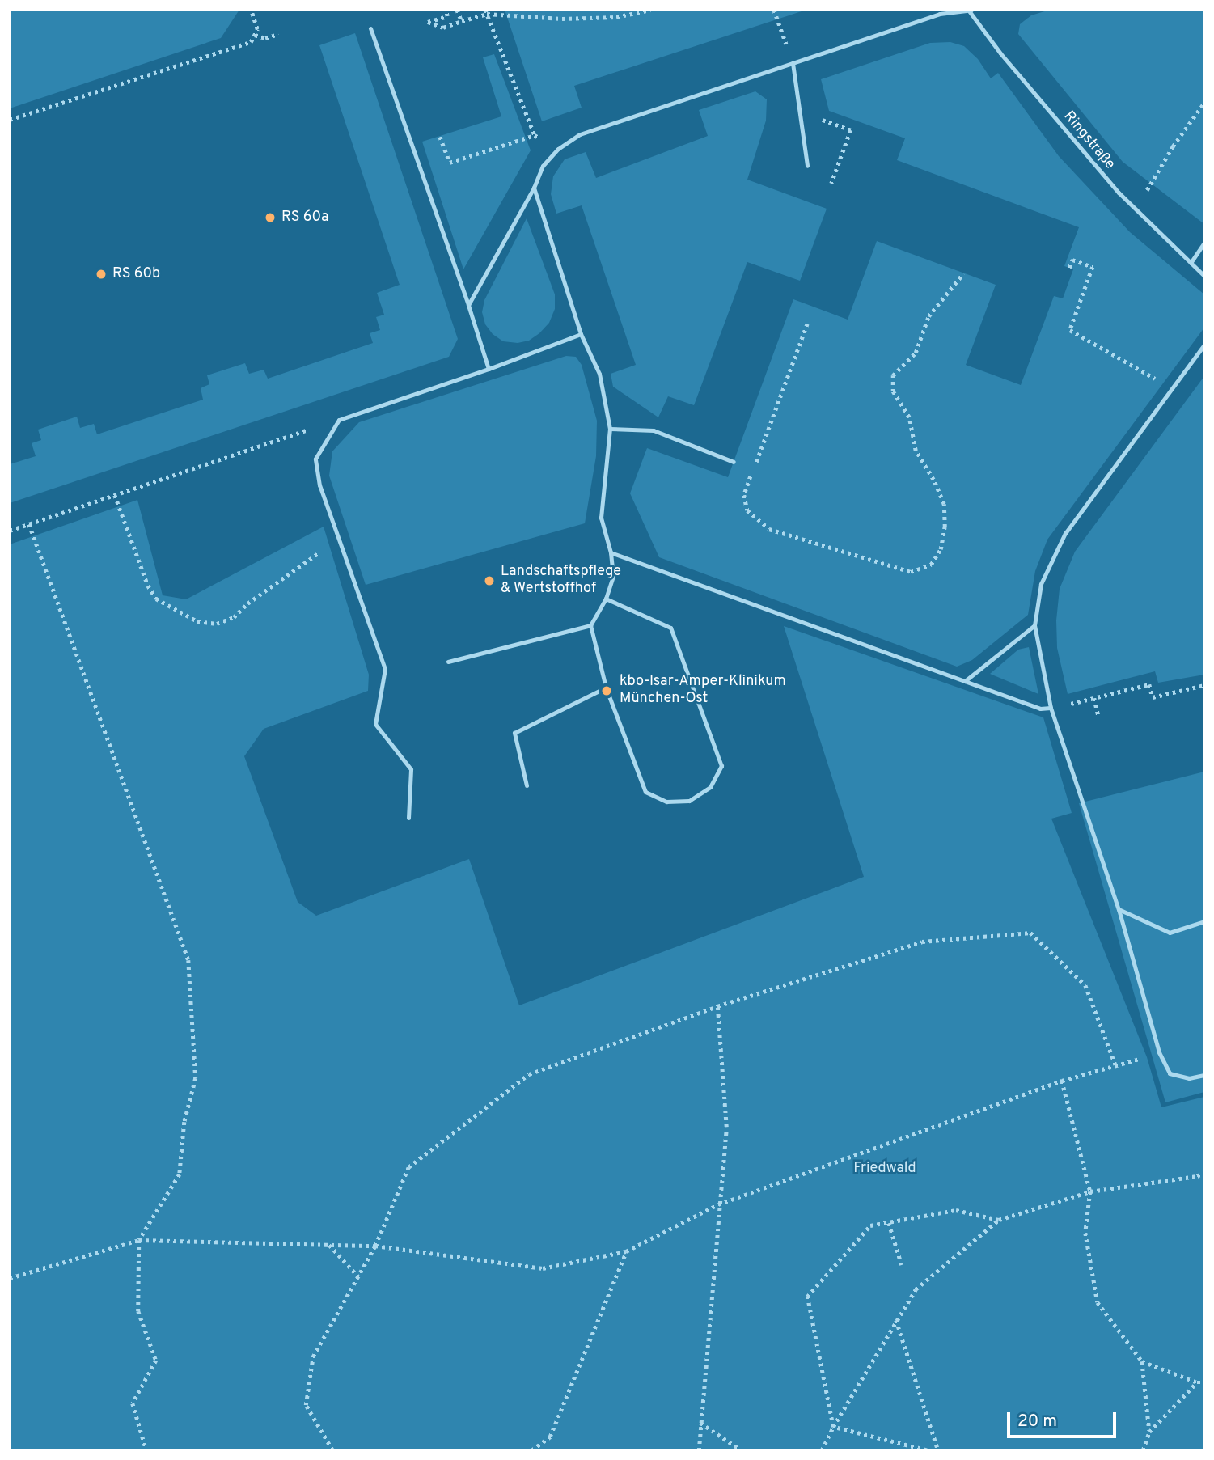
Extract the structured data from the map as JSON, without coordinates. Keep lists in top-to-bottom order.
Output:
{
  "streets": {
    "lane": ["Ringstraße"]
  },
  "parks": ["Friedwald"],
  "places": [
    "RS 60a",
    "RS 60b",
    "Landschaftspflege & Wertstoffhof",
    "kbo-Isar-Amper-Klinikum München-Ost"
  ],
  "scale_bar": "20 m"
}
